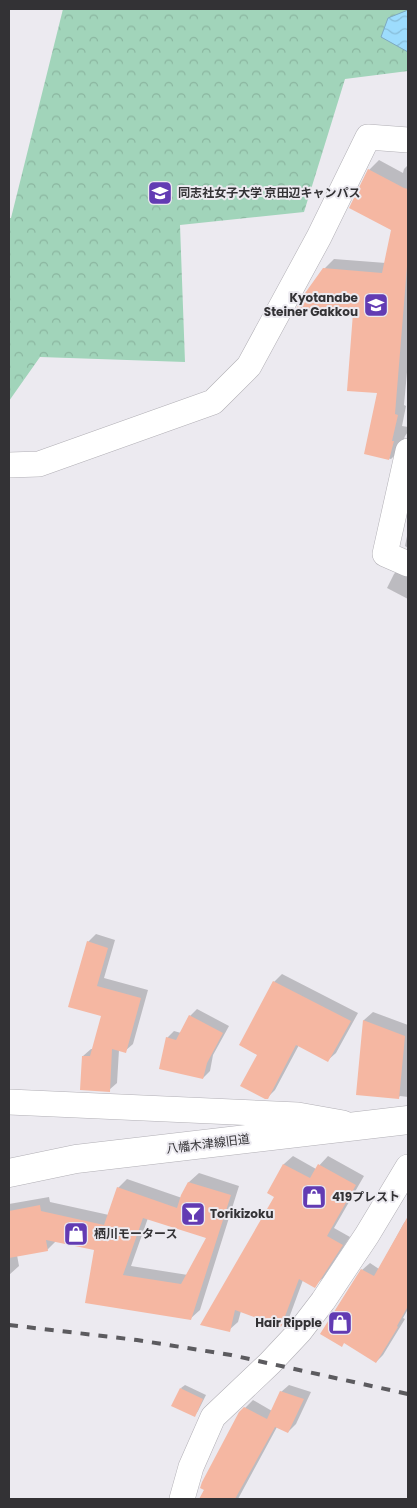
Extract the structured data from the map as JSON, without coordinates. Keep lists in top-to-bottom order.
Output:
{
  "streets": {
    "street": ["八幡木津線旧道"]
  },
  "places": {
    "school or university": ["同志社女子大学 京田辺キャンパス", "Kyotanabe Steiner Gakkou"],
    "shop": ["419プレスト", "栖川モータース", "Hair Ripple"],
    "bar": ["Torikizoku"]
  }
}
